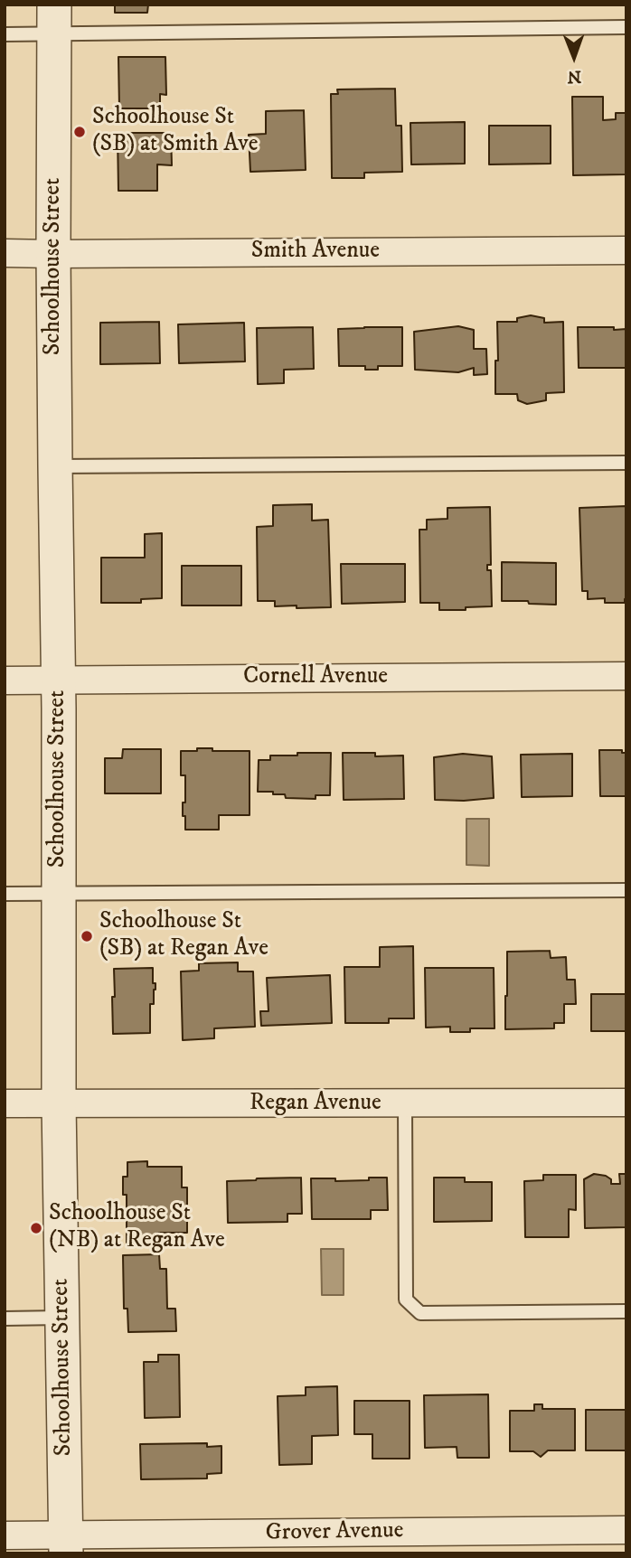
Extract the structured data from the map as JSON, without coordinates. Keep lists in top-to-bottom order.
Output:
{
  "streets": {
    "street": [
      "Smith Avenue",
      "Schoolhouse Street",
      "Cornell Avenue",
      "Regan Avenue",
      "Grover Avenue"
    ]
  },
  "crossings": [
    ["Smith Avenue", "Schoolhouse Street"],
    ["Schoolhouse Street", "Cornell Avenue"],
    ["Schoolhouse Street", "Regan Avenue"],
    ["Schoolhouse Street", "Grover Avenue"]
  ],
  "places": ["Schoolhouse St (SB) at Smith Ave", "Schoolhouse St (SB) at Regan Ave", "Schoolhouse St (NB) at Regan Ave"],
  "north": "bottom"
}
